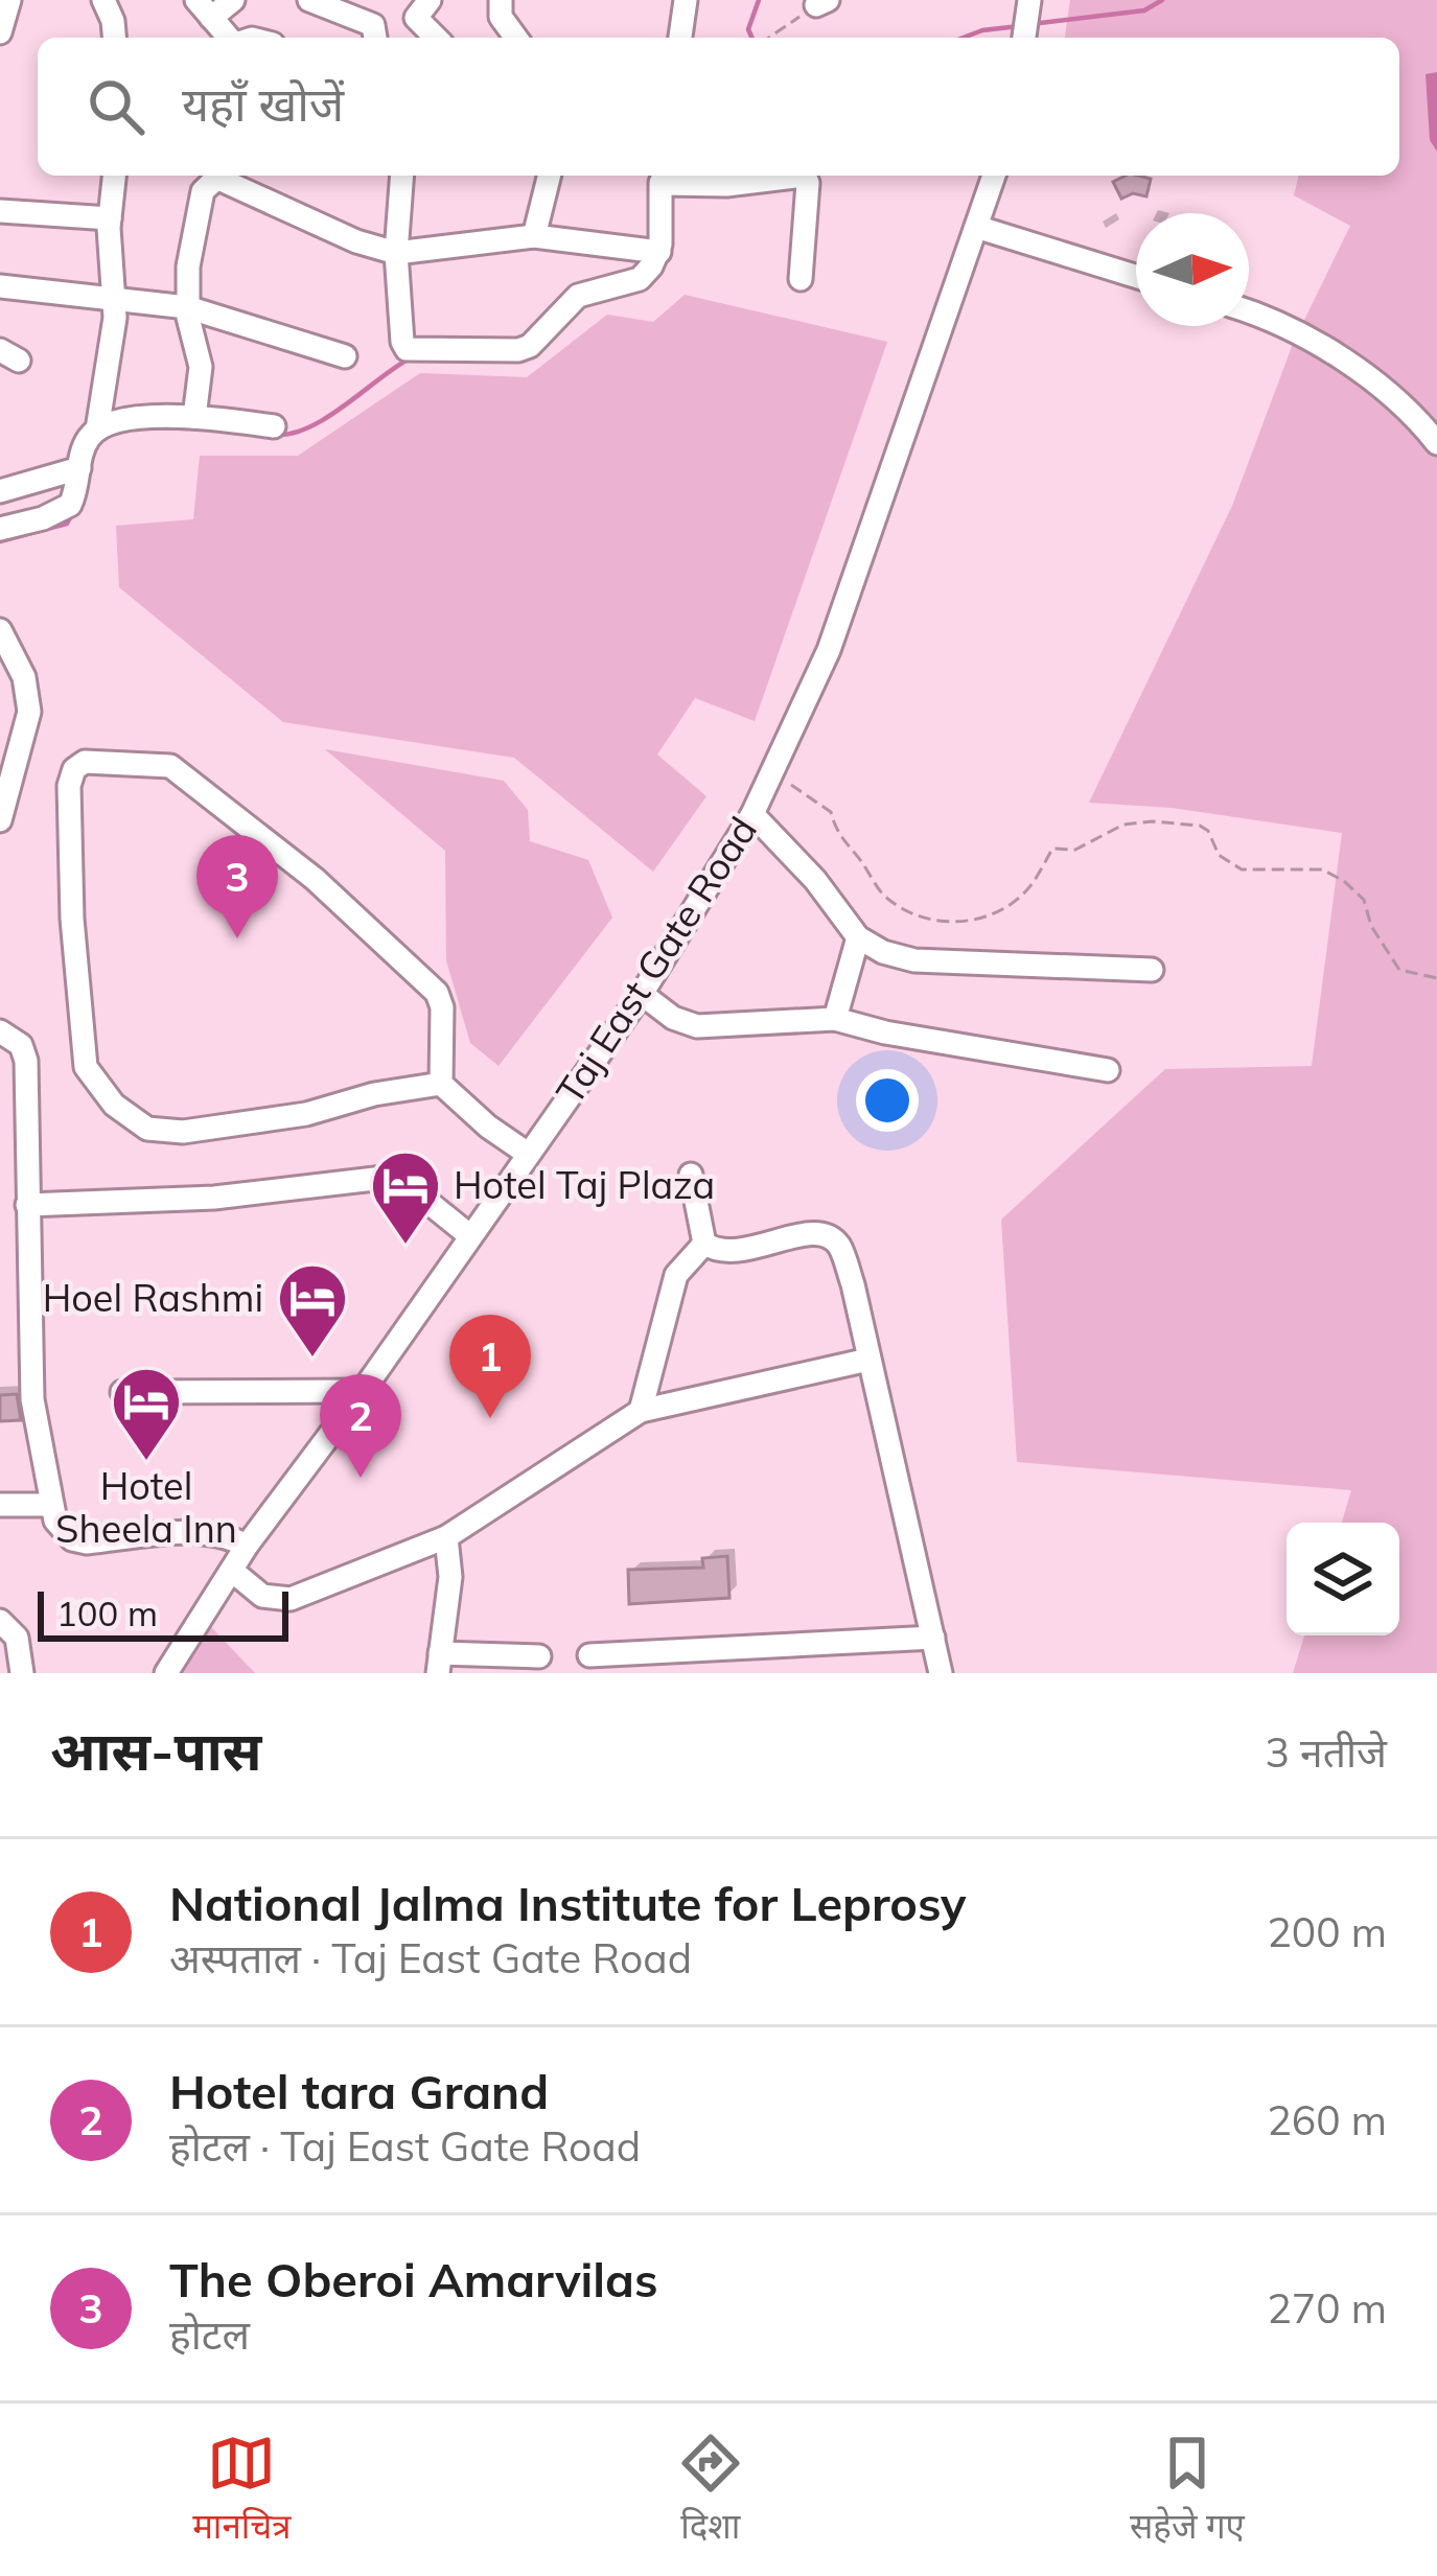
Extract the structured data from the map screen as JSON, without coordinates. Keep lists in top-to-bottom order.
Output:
{
  "streets": {
    "street": ["Taj East Gate Road"]
  },
  "places": {
    "hotel": ["Hotel Taj Plaza", "Hoel Rashmi", "Hotel Sheela Inn"]
  },
  "scale_bar": "100 m",
  "north": "right",
  "page": {
    "search": "यहाँ खोजें",
    "pins": ["3", "1", "2"],
    "scale": "100 m",
    "heading": ["आस-पास", "3 नतीजे"],
    "list": [
      {
        "mark": "1",
        "name": "National Jalma Institute for Leprosy",
        "note": "अस्पताल · Taj East Gate Road",
        "value": "200 m"
      },
      {
        "mark": "2",
        "name": "Hotel tara Grand",
        "note": "होटल · Taj East Gate Road",
        "value": "260 m"
      },
      {
        "mark": "3",
        "name": "The Oberoi Amarvilas",
        "note": "होटल",
        "value": "270 m"
      }
    ],
    "nav": ["मानचित्र", "दिशा", "सहेजे गए"]
  }
}
